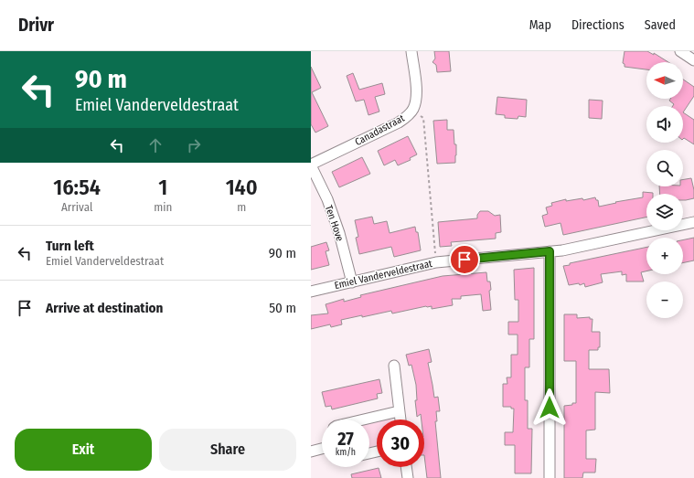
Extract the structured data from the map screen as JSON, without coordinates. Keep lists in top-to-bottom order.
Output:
{
  "streets": {
    "street": ["Canadastraat", "Ten Hove", "Emiel Vanderveldestraat"]
  },
  "crossings": [
    ["Canadastraat", "Ten Hove"],
    ["Ten Hove", "Emiel Vanderveldestraat"]
  ],
  "north": "left",
  "page": {
    "header": "Drivr",
    "nav": ["Map", "Directions", "Saved"],
    "turn": ["90 m", "Emiel Vanderveldestraat"],
    "map_buttons": ["+", "−"],
    "eta": [
      "16:54",
      "Arrival",
      "1",
      "min",
      "140",
      "m"
    ],
    "list": [
      {
        "name": "Turn left",
        "note": "Emiel Vanderveldestraat",
        "value": "90 m"
      },
      {
        "name": "Arrive at destination",
        "value": "50 m"
      }
    ],
    "speed": "27 km/h",
    "limit": "30",
    "buttons": ["Exit", "Share"]
  }
}
